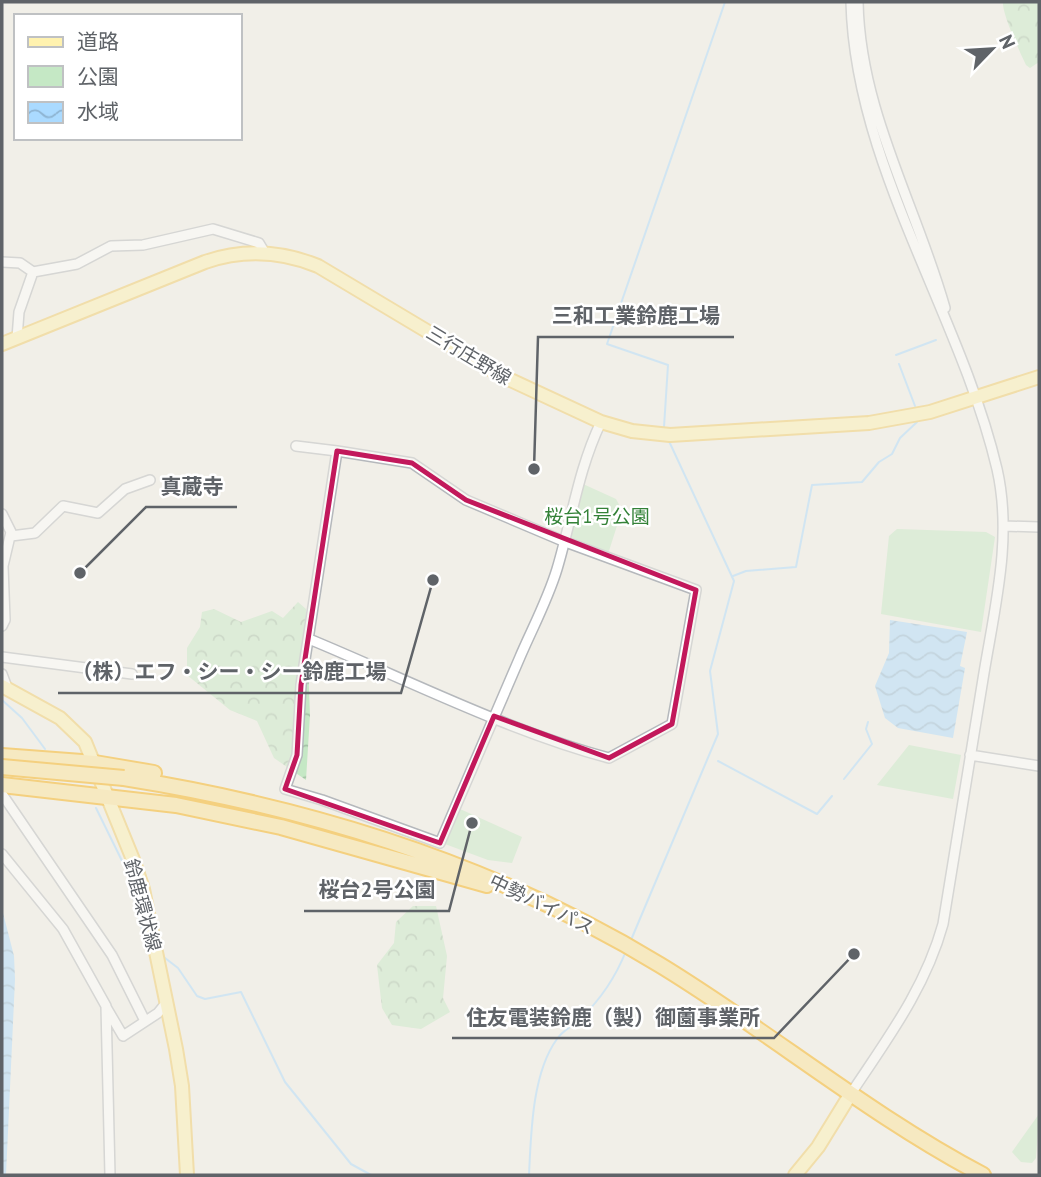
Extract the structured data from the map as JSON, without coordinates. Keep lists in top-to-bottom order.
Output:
{
  "streets": {
    "highway": ["中勢バイパス"],
    "main road": ["三行庄野線", "鈴鹿環状線"]
  },
  "parks": ["桜台1号公園"],
  "places": [
    "三和工業鈴鹿工場",
    "真蔵寺",
    "（株）エフ・シー・シー鈴鹿工場",
    "桜台2号公園",
    "住友電装鈴鹿（製）御薗事業所"
  ],
  "legend": ["道路", "公園", "水域"],
  "north": "top right"
}
